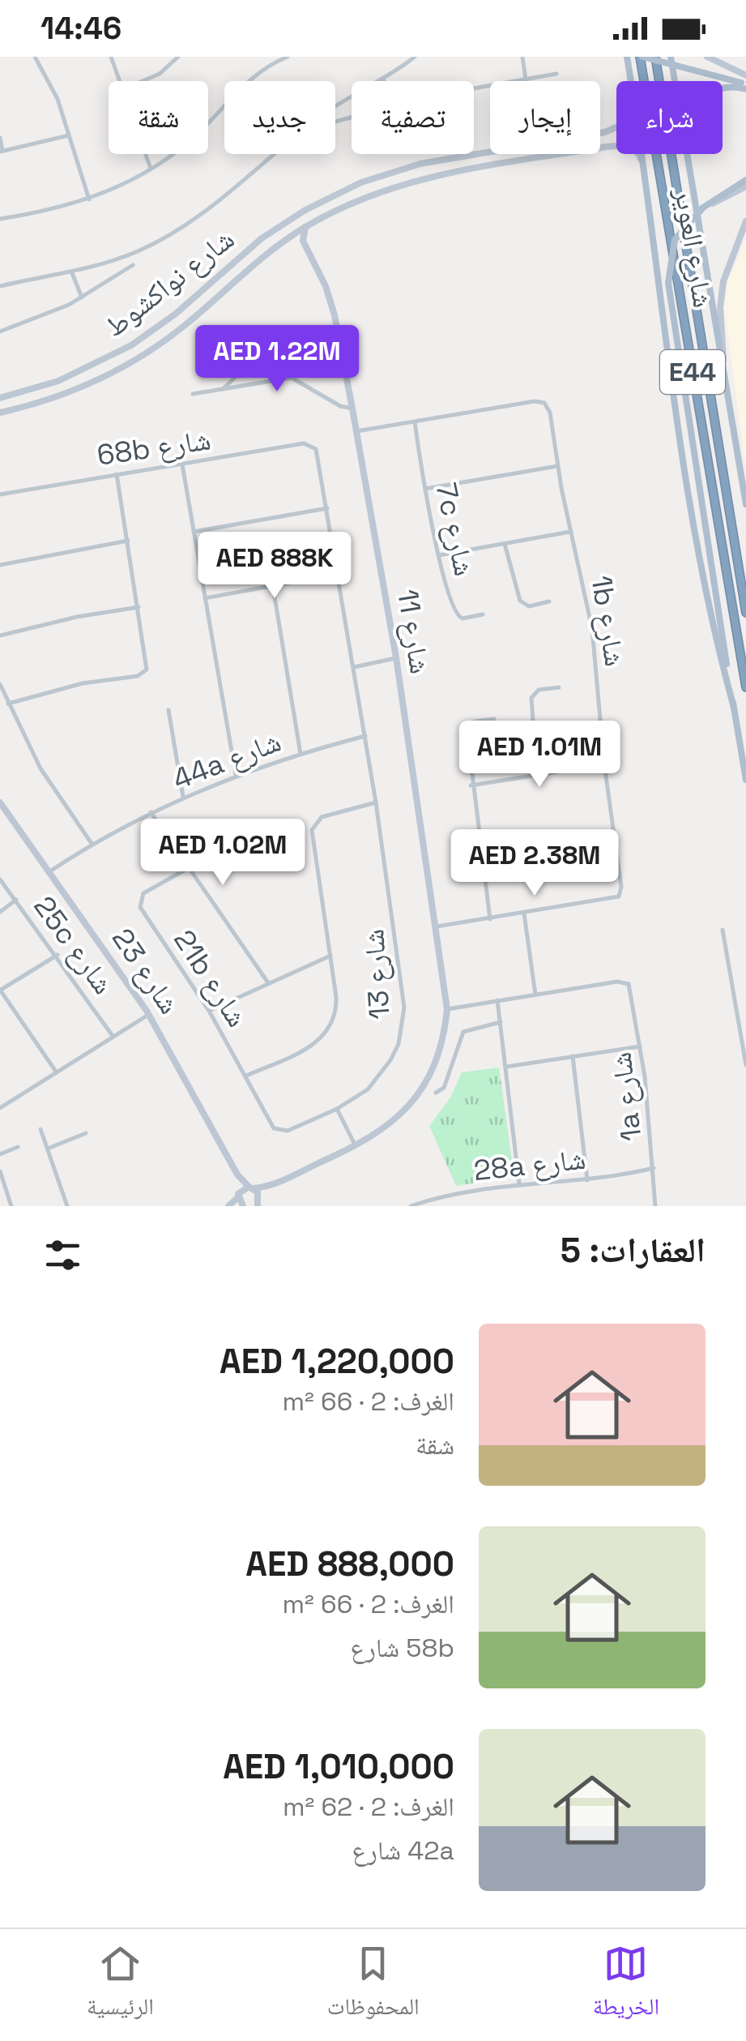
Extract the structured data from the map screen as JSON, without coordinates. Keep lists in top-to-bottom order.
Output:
{
  "streets": {
    "highway": ["شارع العوير", "E44"],
    "street": [
      "شارع نواكشوط",
      "68b شارع",
      "7c شارع",
      "1b شارع",
      "شارع 11",
      "44a شارع",
      "25c شارع",
      "شارع 23",
      "شارع 13",
      "21b شارع",
      "1a شارع",
      "28a شارع"
    ]
  },
  "crossings": [
    ["شارع نواكشوط", "شارع 11"],
    ["68b شارع", "شارع 13"],
    ["7c شارع", "1b شارع"],
    ["شارع 11", "شارع 23"],
    ["44a شارع", "شارع 23"],
    ["44a شارع", "شارع 13"],
    ["شارع 13", "21b شارع"],
    ["1a شارع", "28a شارع"]
  ],
  "page": {
    "status": "14:46",
    "chip": [
      "شراء",
      "إيجار",
      "تصفية",
      "جديد",
      "شقة"
    ],
    "price": [
      "AED 1.22M",
      "AED 888K",
      "AED 1.01M",
      "AED 1.02M",
      "AED 2.38M"
    ],
    "heading": "العقارات: 5",
    "list": [
      {
        "name": "AED 1,220,000",
        "note": "الغرف: 2 · 66 m² · شقة"
      },
      {
        "name": "AED 888,000",
        "note": "الغرف: 2 · 66 m² · 58b شارع"
      },
      {
        "name": "AED 1,010,000",
        "note": "الغرف: 2 · 62 m² · 42a شارع"
      }
    ],
    "tabs": ["الخريطة", "المحفوظات", "الرئيسية"]
  }
}
